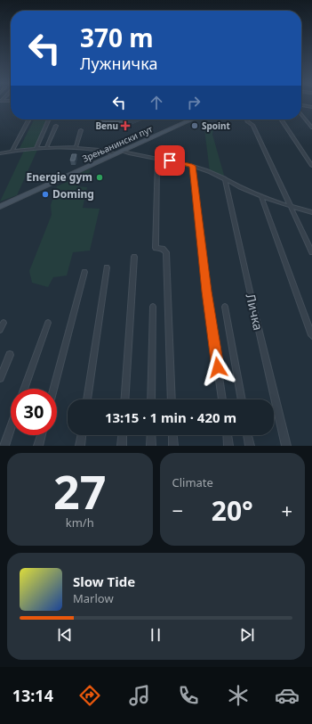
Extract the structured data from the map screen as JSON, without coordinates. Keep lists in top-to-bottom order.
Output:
{
  "streets": {
    "main road": ["Зрењанински пут"],
    "street": ["Личка"]
  },
  "places": {
    "health": ["Benu"],
    "other": ["Spoint", "Energie gym", "Doming"]
  },
  "page": {
    "turn": ["370 m", "Лужничка"],
    "limit": "30",
    "trip": "13:15 · 1 min · 420 m",
    "tile": [
      ["27", "km/h"],
      "Climate"
    ],
    "heat": ["−", "20°", "+"],
    "song": ["Slow Tide", "Marlow"],
    "tabs": "13:14"
  }
}
